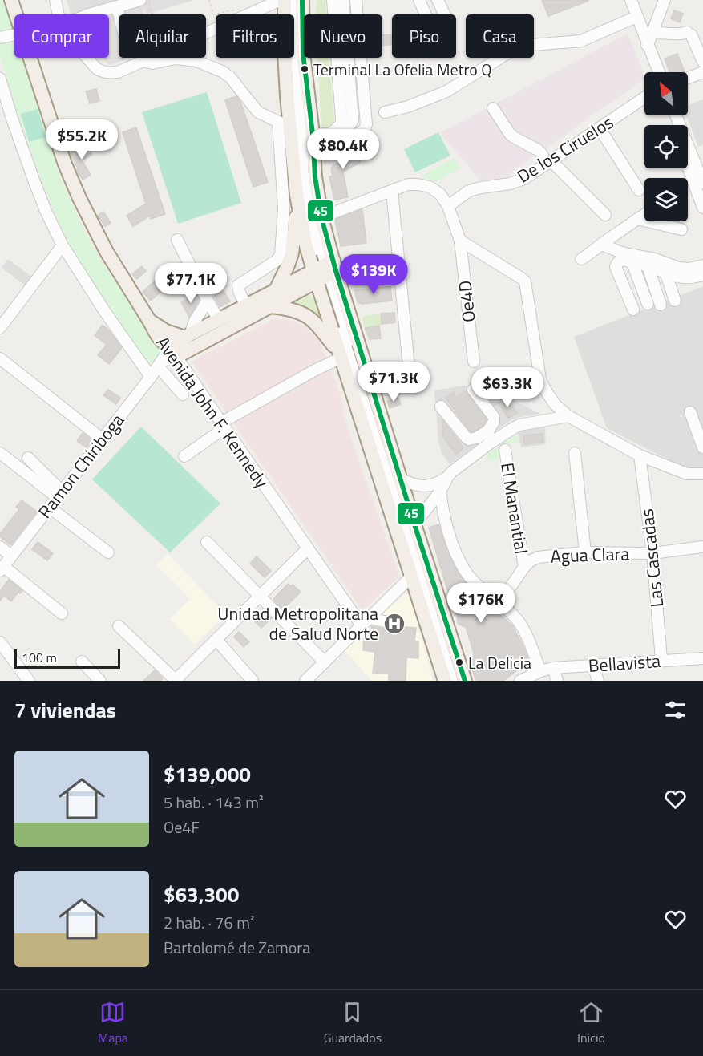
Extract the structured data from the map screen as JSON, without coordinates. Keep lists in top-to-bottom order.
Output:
{
  "streets": {
    "main road": ["Avenida John F. Kennedy", "Ramon Chiriboga"],
    "street": [
      "De los Ciruelos",
      "Oe4D",
      "El Manantial",
      "Agua Clara",
      "Las Cascadas",
      "Bellavista"
    ]
  },
  "crossings": [
    ["De los Ciruelos", "Oe4D"],
    ["Avenida John F. Kennedy", "Ramon Chiriboga"],
    ["El Manantial", "Agua Clara"],
    ["Agua Clara", "Las Cascadas"],
    ["Las Cascadas", "Bellavista"]
  ],
  "places": {
    "other": ["Terminal La Ofelia Metro Q", "La Delicia"],
    "hospital": ["Unidad Metropolitana de Salud Norte"]
  },
  "lines": ["transit line 45"],
  "scale_bar": "100 m",
  "north": "top left",
  "page": {
    "chip": [
      "Comprar",
      "Alquilar",
      "Filtros",
      "Nuevo",
      "Piso",
      "Casa"
    ],
    "price": [
      "$55.2K",
      "$80.4K",
      "$139K",
      "$77.1K",
      "$71.3K",
      "$63.3K",
      "$176K"
    ],
    "scale": "100 m",
    "heading": "7 viviendas",
    "list": [
      {
        "name": "$139,000",
        "note": "5 hab. · 143 m² · Oe4F"
      },
      {
        "name": "$63,300",
        "note": "2 hab. · 76 m² · Bartolomé de Zamora"
      }
    ],
    "tabs": ["Mapa", "Guardados", "Inicio"]
  }
}
